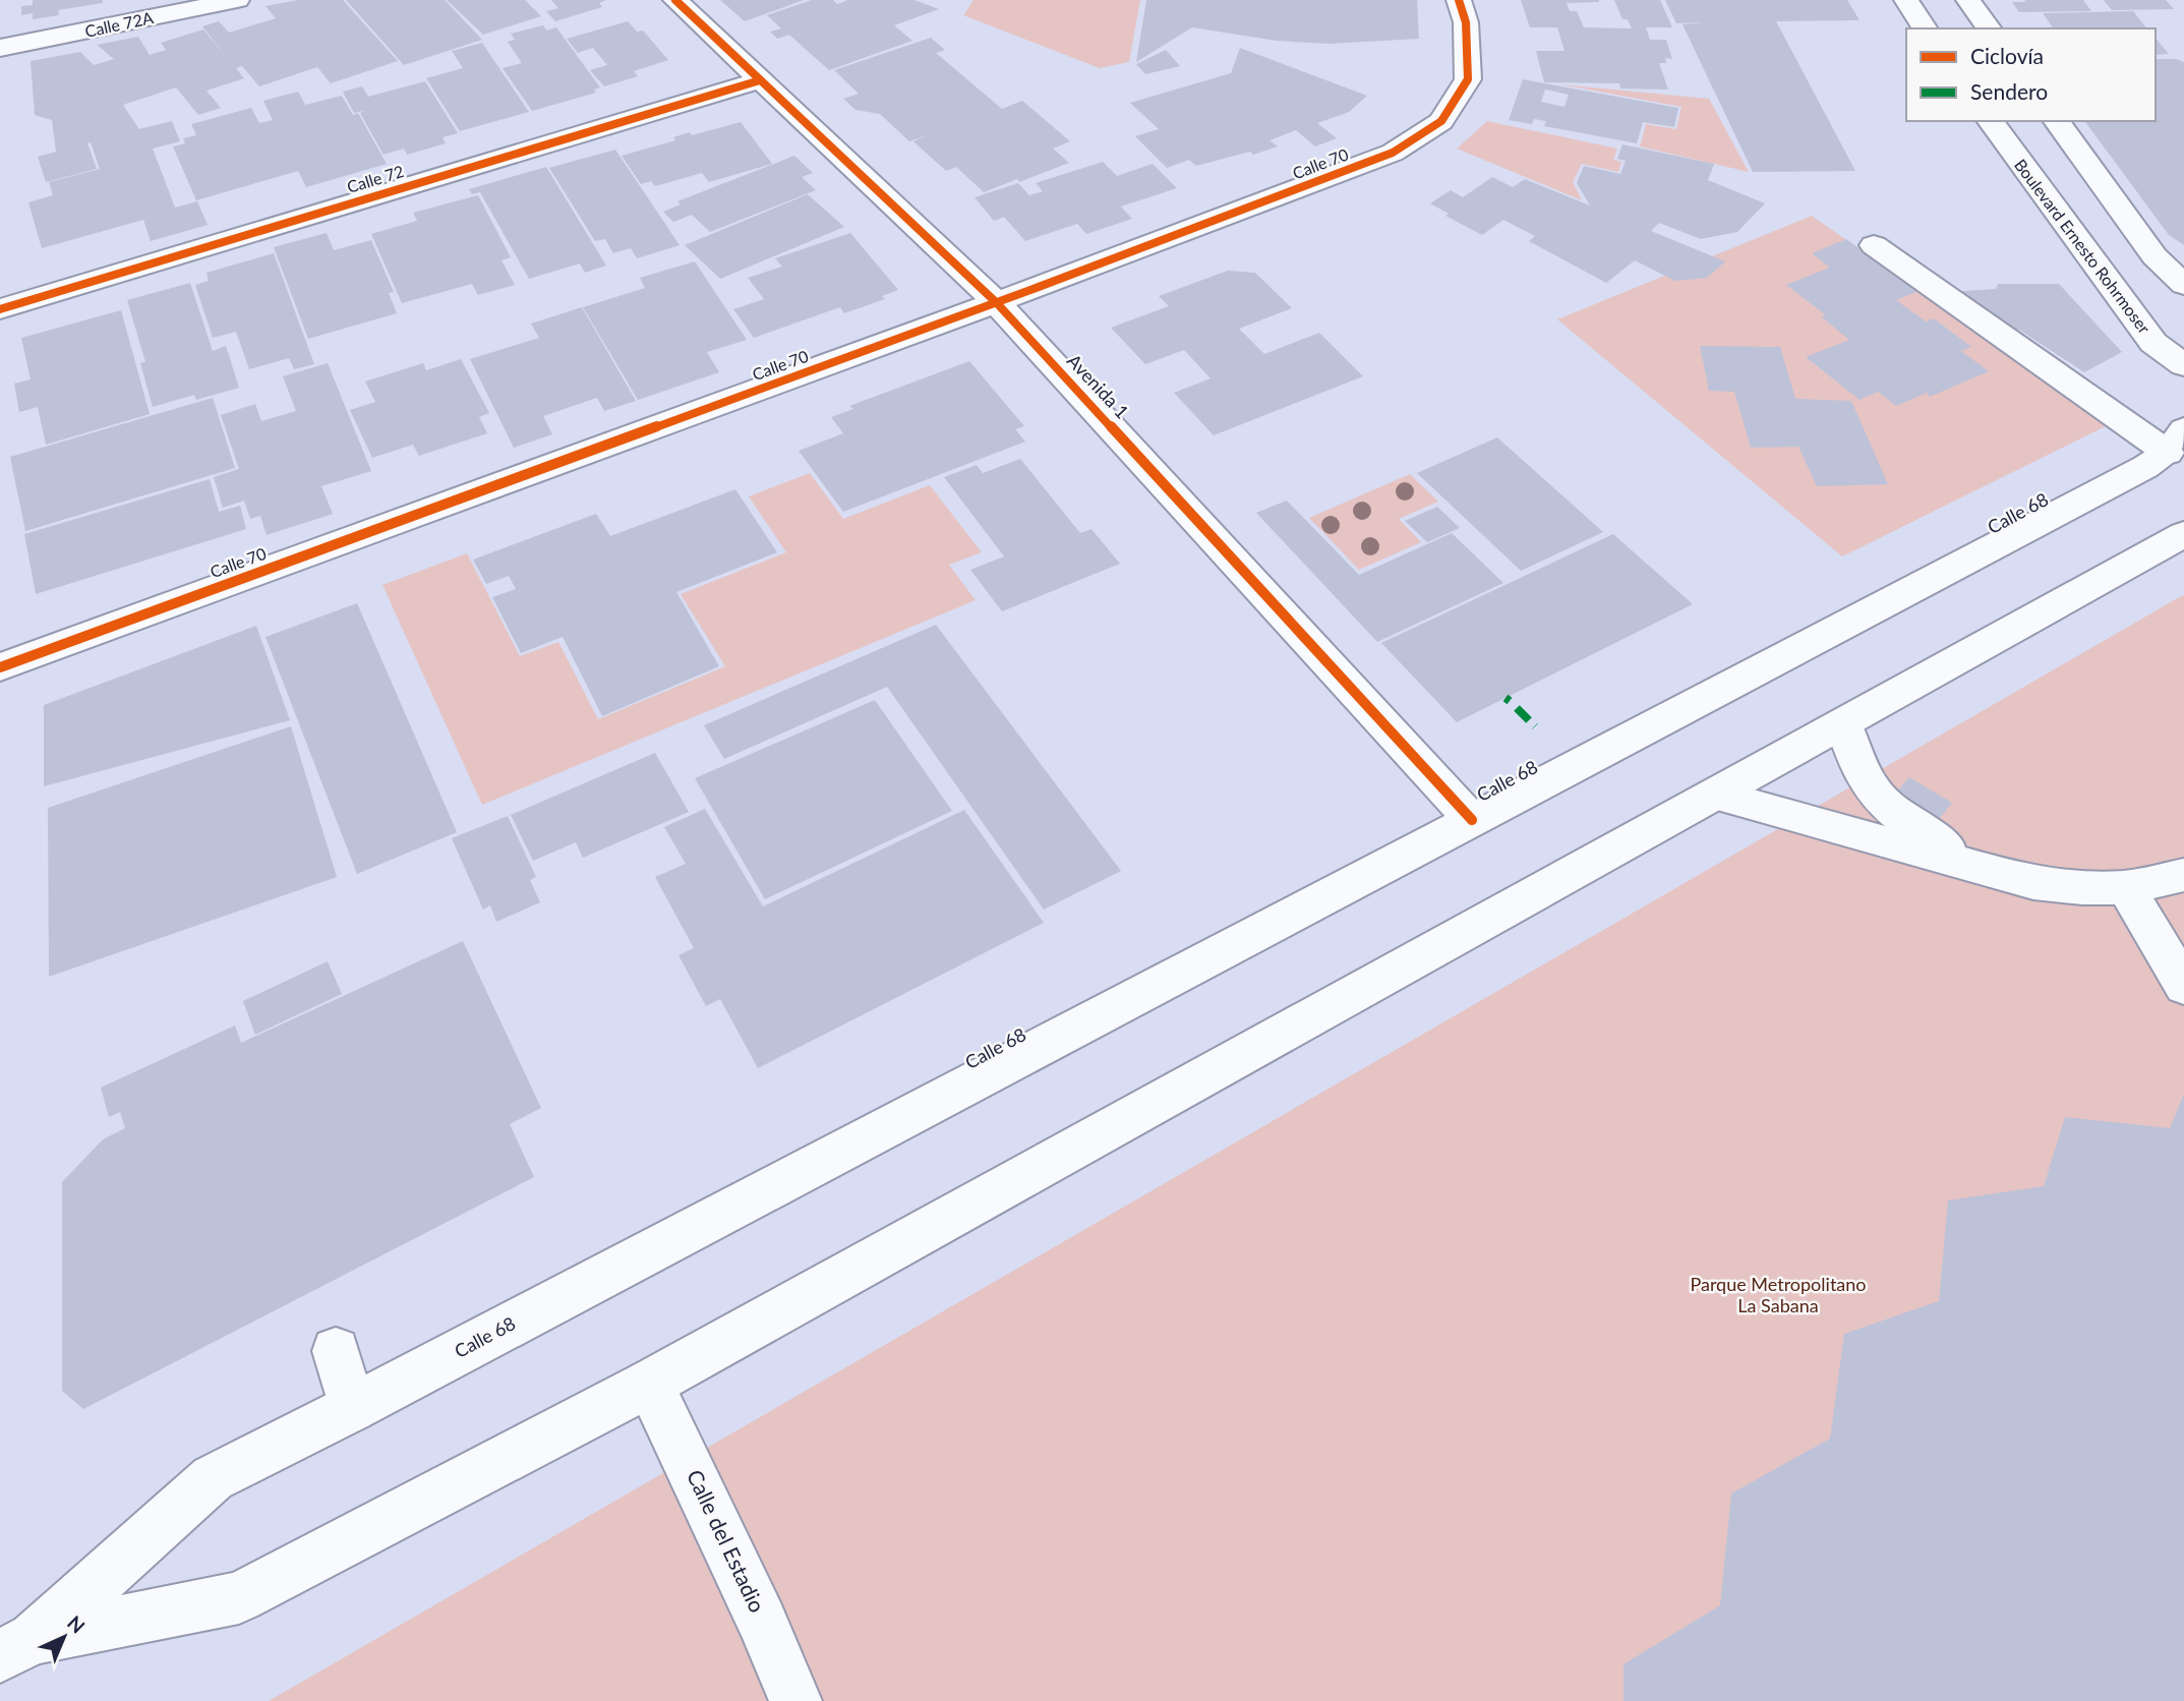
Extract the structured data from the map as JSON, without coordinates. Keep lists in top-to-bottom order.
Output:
{
  "streets": {
    "main road": [
      "Calle 72A",
      "Calle 70",
      "Calle 72",
      "Boulevard Ernesto Rohrmoser",
      "Avenida 1",
      "Calle 68",
      "Calle del Estadio"
    ]
  },
  "crossings": [
    ["Calle 70", "Avenida 1"],
    ["Calle 72", "Avenida 1"],
    ["Avenida 1", "Calle 68"],
    ["Calle 68", "Calle del Estadio"]
  ],
  "parks": ["Parque Metropolitano La Sabana"],
  "legend": ["Ciclovía", "Sendero"],
  "north": "top right"
}
